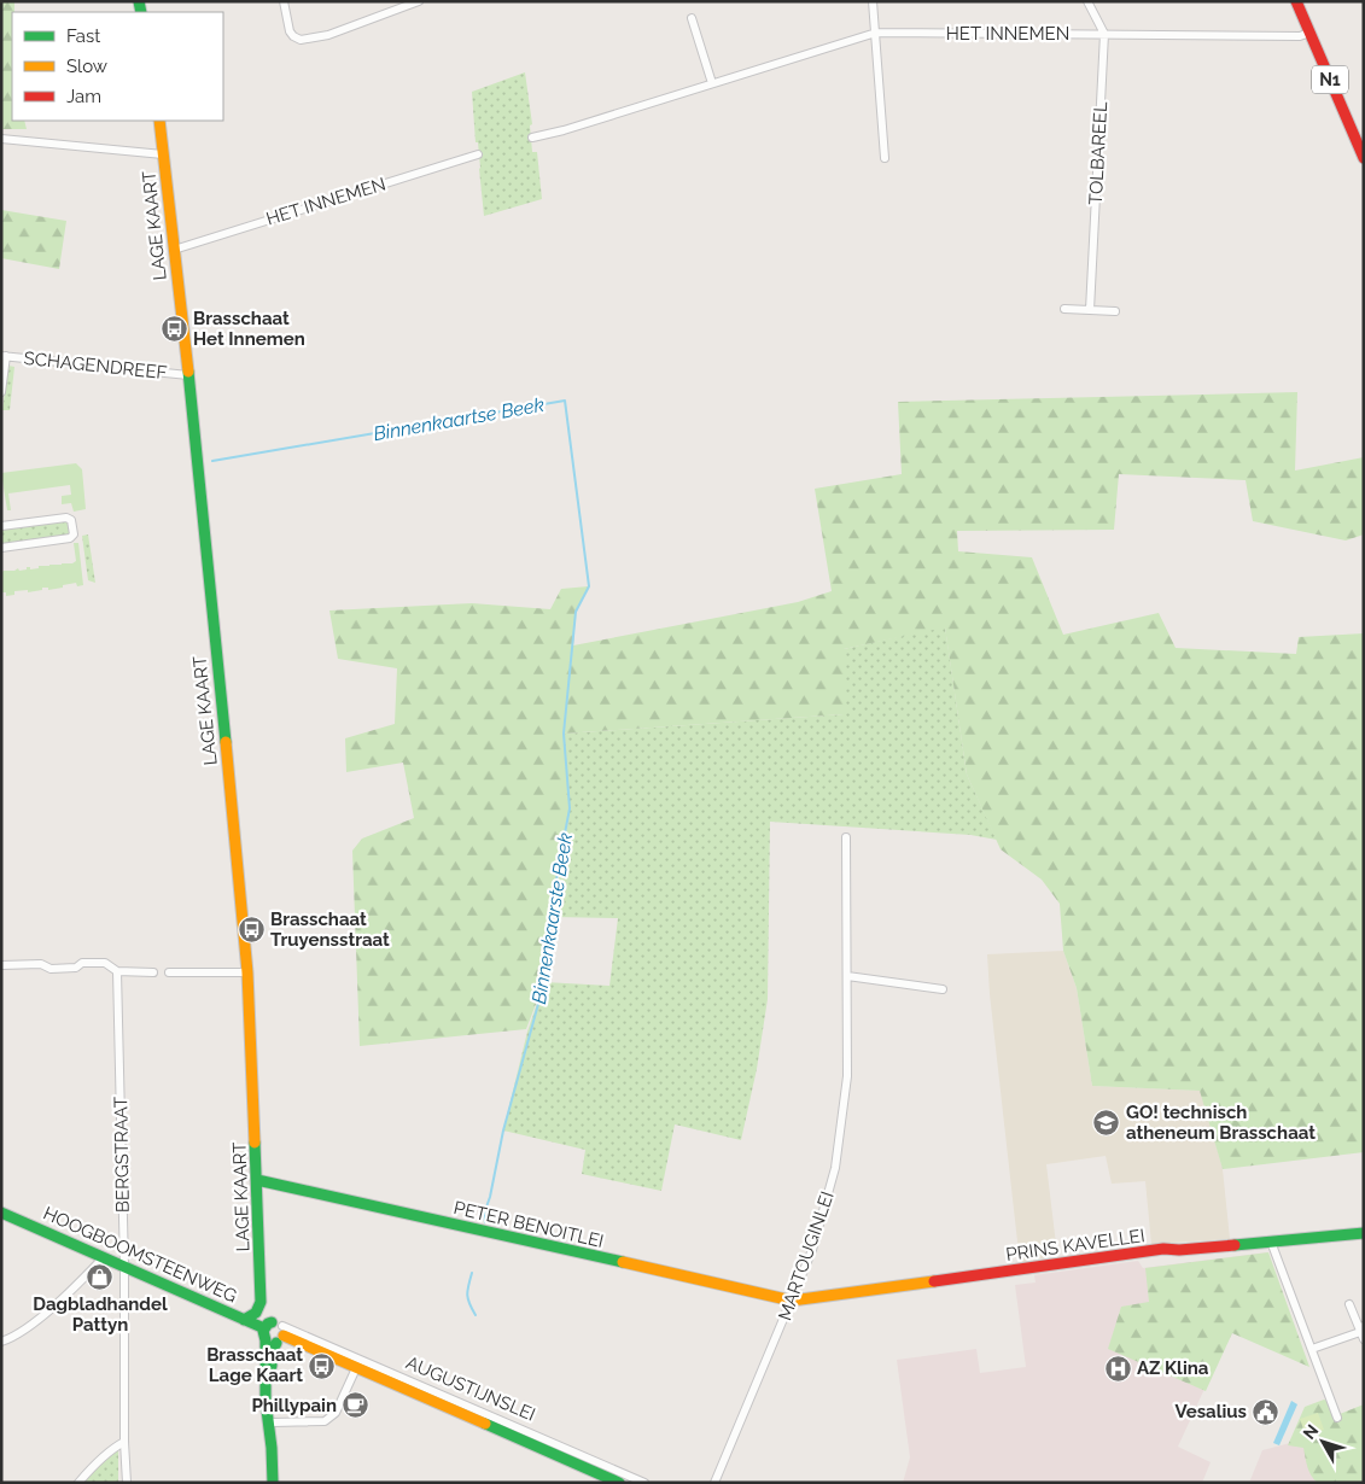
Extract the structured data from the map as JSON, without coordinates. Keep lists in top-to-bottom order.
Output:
{
  "streets": {
    "street": [
      "HET INNEMEN",
      "N1",
      "TOLBAREEL",
      "LAGE KAART",
      "SCHAGENDREEF",
      "BERGSTRAAT",
      "PETER BENOITLEI",
      "PRINS KAVELLEI",
      "HOOGBOOMSTEENWEG",
      "MARTOUGINLEI",
      "AUGUSTIJNSLEI"
    ]
  },
  "crossings": [
    ["HET INNEMEN", "N1"],
    ["HET INNEMEN", "TOLBAREEL"],
    ["HET INNEMEN", "LAGE KAART"],
    ["LAGE KAART", "SCHAGENDREEF"],
    ["LAGE KAART", "PETER BENOITLEI"],
    ["LAGE KAART", "HOOGBOOMSTEENWEG"],
    ["LAGE KAART", "AUGUSTIJNSLEI"],
    ["BERGSTRAAT", "HOOGBOOMSTEENWEG"],
    ["PETER BENOITLEI", "PRINS KAVELLEI"],
    ["PETER BENOITLEI", "MARTOUGINLEI"],
    ["PRINS KAVELLEI", "MARTOUGINLEI"],
    ["HOOGBOOMSTEENWEG", "AUGUSTIJNSLEI"]
  ],
  "water": ["Binnenkaartse Beek", "Binnenkaarste Beek"],
  "places": {
    "bus stop": ["Brasschaat Het Innemen", "Brasschaat Truyensstraat", "Brasschaat Lage Kaart"],
    "school or university": ["GO! technisch atheneum Brasschaat"],
    "shop": ["Dagbladhandel Pattyn"],
    "hospital": ["AZ Klina"],
    "cafe": ["Phillypain"],
    "public building": ["Vesalius"]
  },
  "legend": ["Fast", "Slow", "Jam"],
  "north": "top left"
}
